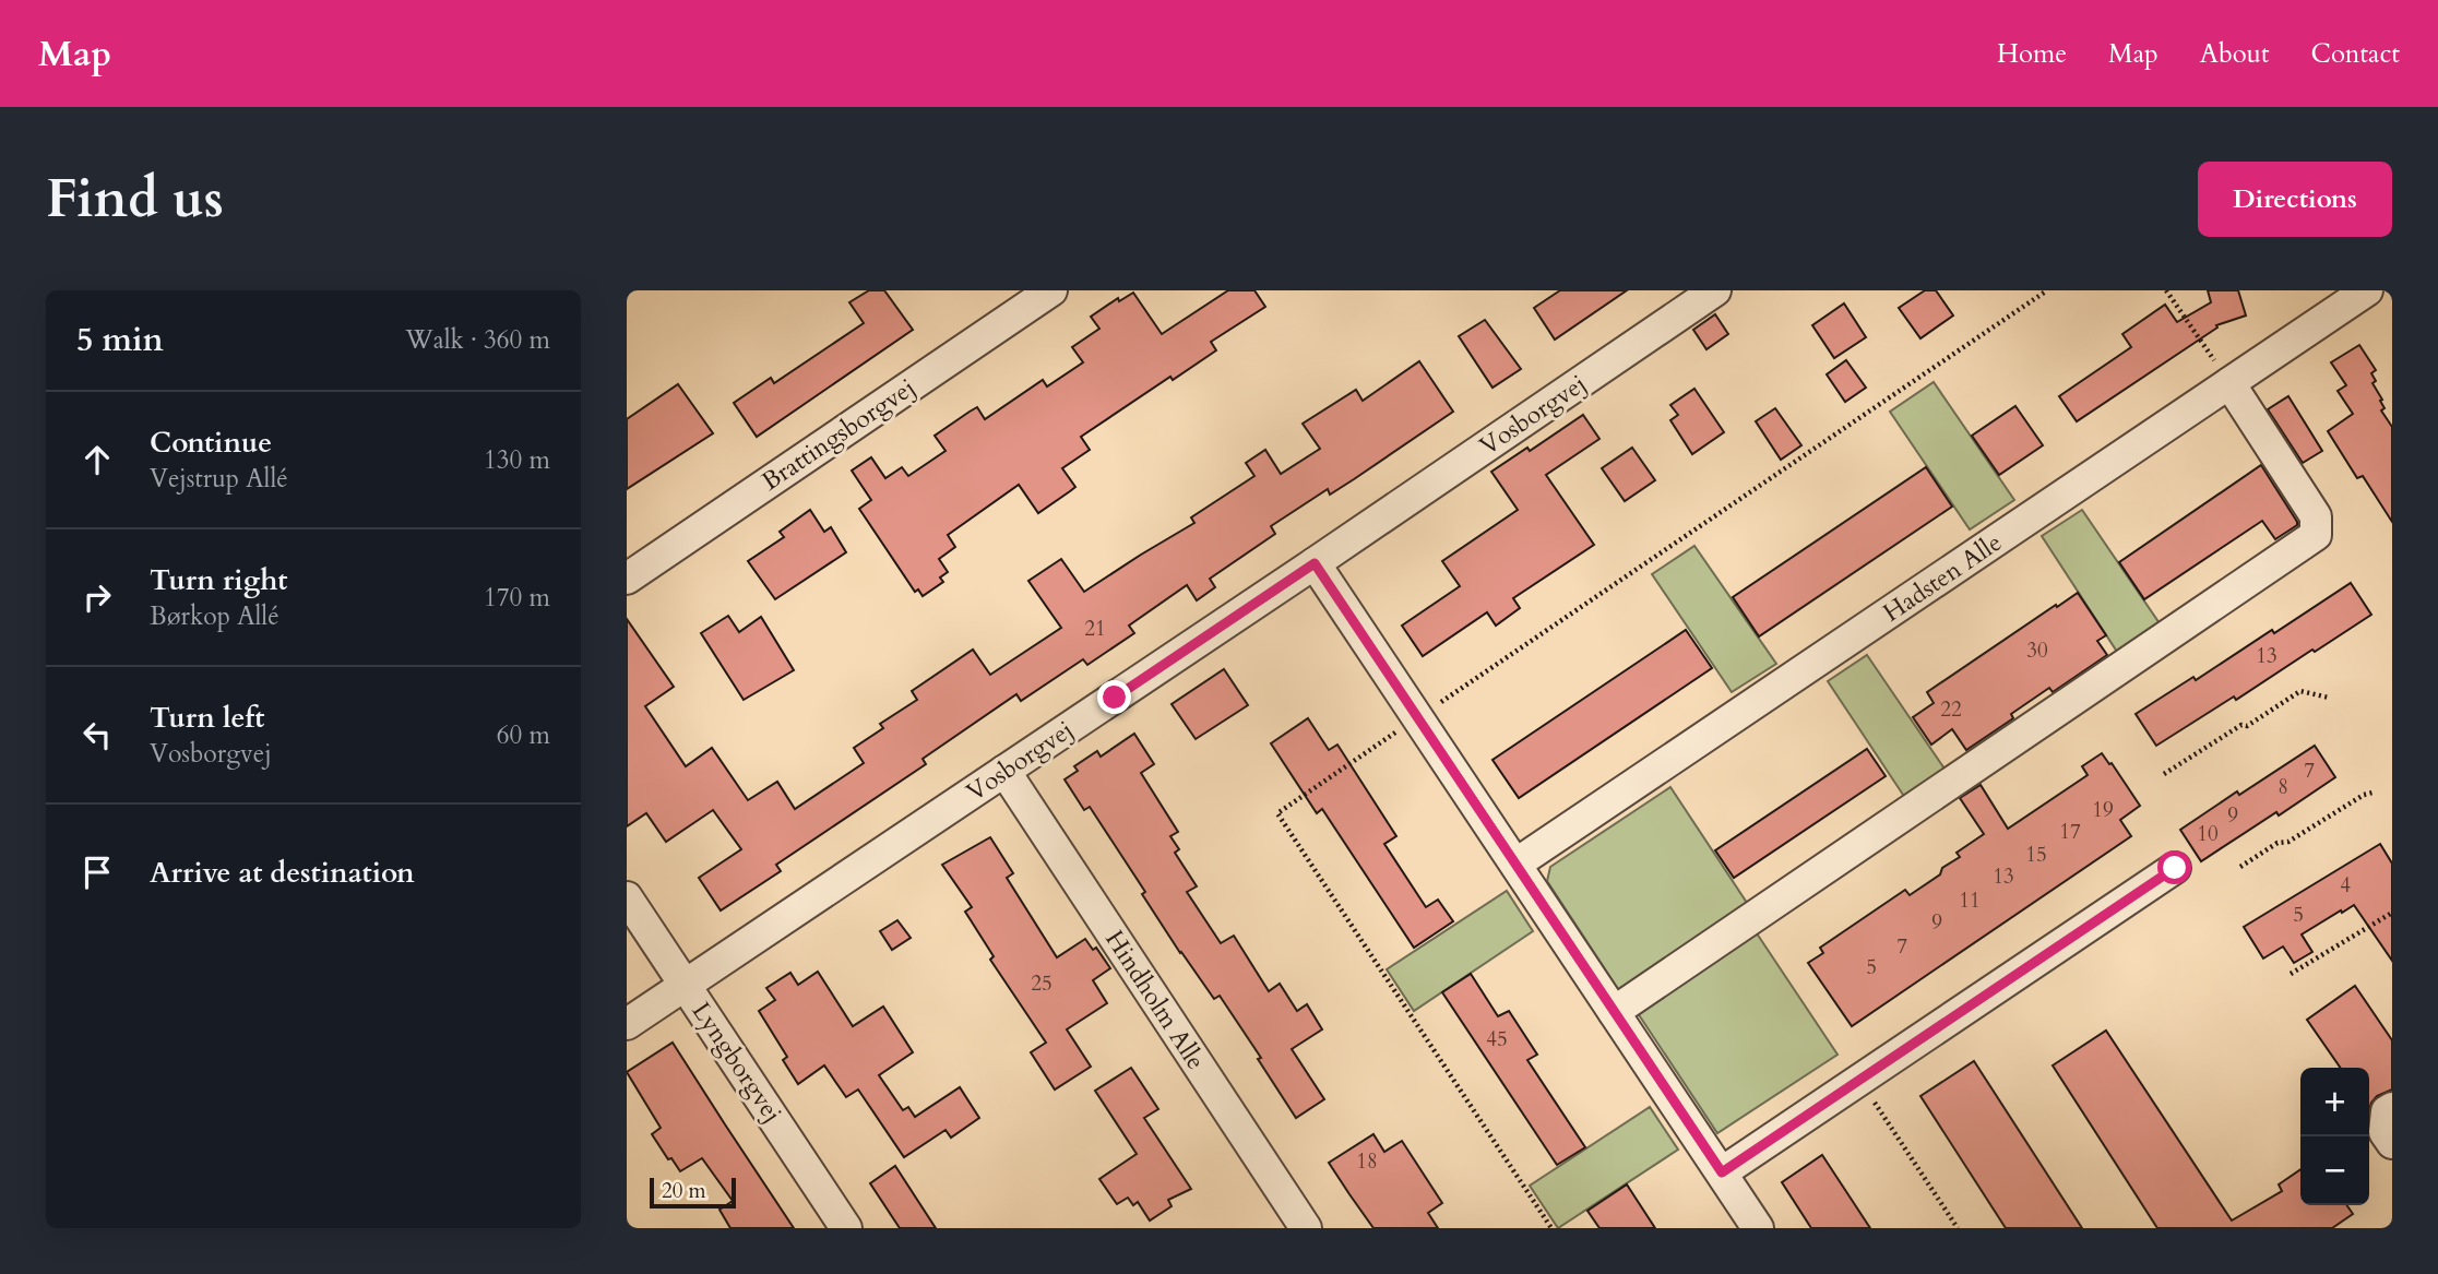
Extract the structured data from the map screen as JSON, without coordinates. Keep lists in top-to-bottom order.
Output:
{
  "streets": {
    "street": [
      "Vosborgvej",
      "Brattingsborgvej",
      "Hadsten Alle",
      "Hindholm Alle",
      "Lyngborgvej"
    ]
  },
  "crossings": [
    ["Vosborgvej", "Hindholm Alle"],
    ["Vosborgvej", "Lyngborgvej"]
  ],
  "house_numbers": [
    "21",
    "30",
    "13",
    "22",
    "7",
    "8",
    "19",
    "9",
    "17",
    "10",
    "15",
    "13",
    "4",
    "11",
    "5",
    "9",
    "7",
    "5",
    "25",
    "45",
    "18"
  ],
  "scale_bar": "20 m",
  "page": {
    "header": "Map",
    "nav": [
      "Home",
      "Map",
      "About",
      "Contact"
    ],
    "buttons": "Directions",
    "title": "Find us",
    "heading": ["5 min", "Walk · 360 m"],
    "list": [
      ["Continue", "Vejstrup Allé", "130 m"],
      ["Turn right", "Børkop Allé", "170 m"],
      ["Turn left", "Vosborgvej", "60 m"],
      "Arrive at destination"
    ],
    "map_buttons": ["+", "−"],
    "scale": "20 m"
  }
}
